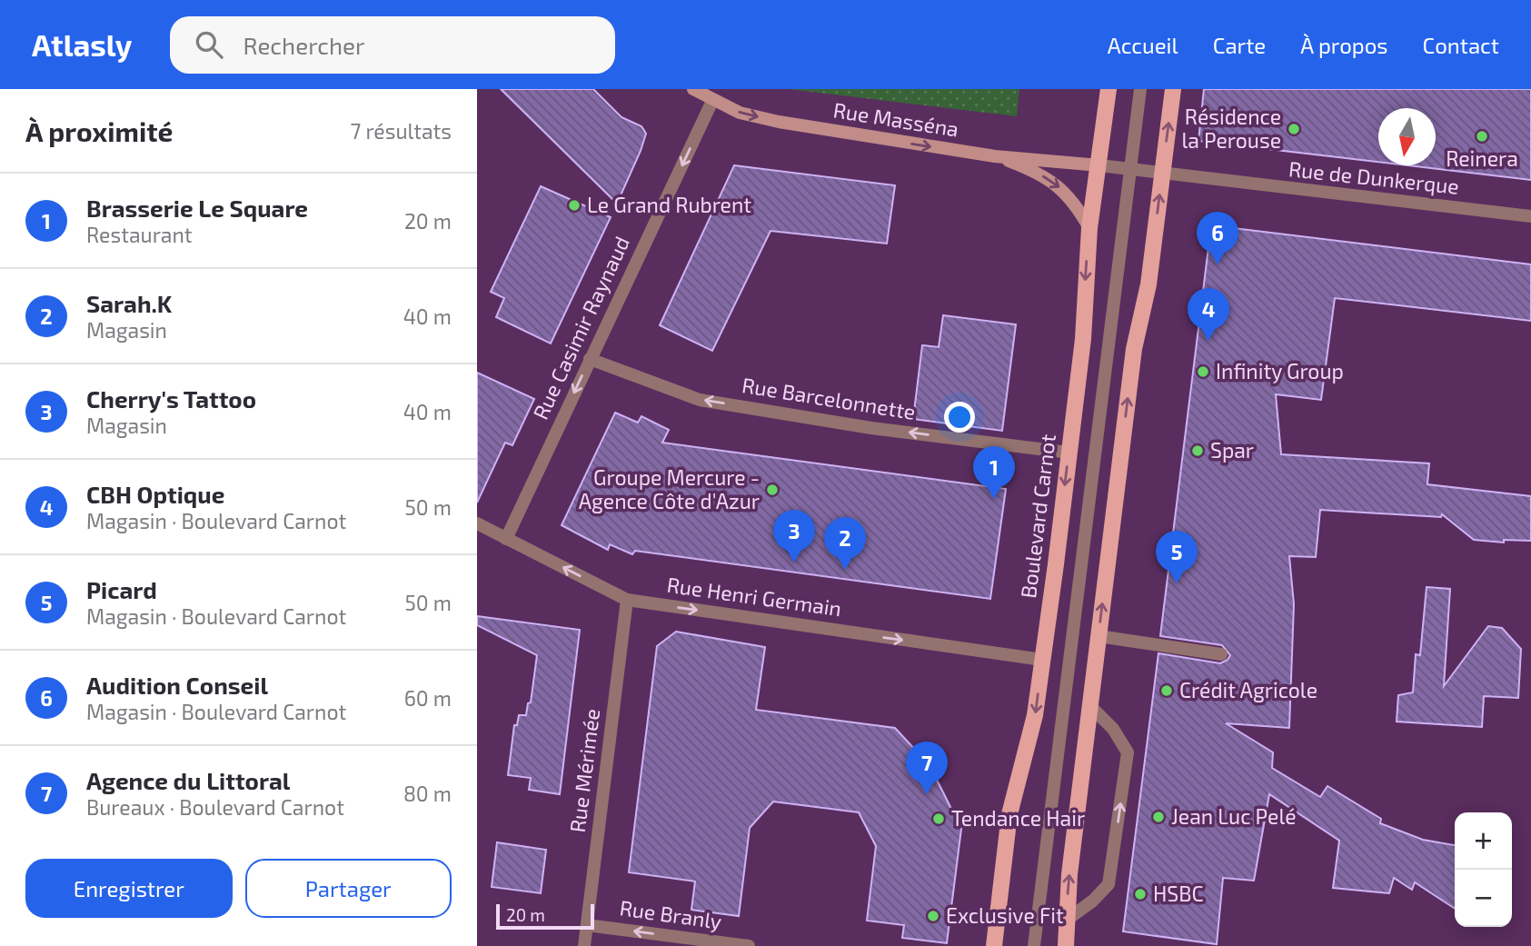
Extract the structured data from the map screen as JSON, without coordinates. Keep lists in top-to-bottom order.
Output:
{
  "streets": {
    "main road": ["Rue Masséna", "Boulevard Carnot"],
    "street": [
      "Rue de Dunkerque",
      "Rue Casimir Raynaud",
      "Rue Barcelonnette",
      "Rue Henri Germain",
      "Rue Mérimée",
      "Rue Branly"
    ]
  },
  "crossings": [
    ["Rue Masséna", "Rue de Dunkerque"],
    ["Rue Masséna", "Rue Casimir Raynaud"],
    ["Rue Masséna", "Boulevard Carnot"],
    ["Rue de Dunkerque", "Boulevard Carnot"],
    ["Rue Casimir Raynaud", "Rue Barcelonnette"],
    ["Rue Casimir Raynaud", "Rue Henri Germain"],
    ["Rue Barcelonnette", "Boulevard Carnot"],
    ["Boulevard Carnot", "Rue Henri Germain"],
    ["Rue Henri Germain", "Rue Mérimée"],
    ["Rue Mérimée", "Rue Branly"]
  ],
  "one_way": [
    "Rue Masséna",
    "Rue Casimir Raynaud",
    "Rue Barcelonnette",
    "Rue Branly"
  ],
  "places": [
    "Résidence la Perouse",
    "Reinera",
    "Le Grand Rubrent",
    "Infinity Group",
    "Spar",
    "Groupe Mercure - Agence Côte d'Azur",
    "Crédit Agricole",
    "Jean Luc Pelé",
    "Tendance Hair",
    "HSBC",
    "Exclusive Fit"
  ],
  "scale_bar": "20 m",
  "north": "bottom",
  "page": {
    "header": "Atlasly",
    "search": "Rechercher",
    "nav": [
      "Accueil",
      "Carte",
      "À propos",
      "Contact"
    ],
    "heading": ["À proximité", "7 résultats"],
    "list": [
      {
        "mark": "1",
        "name": "Brasserie Le Square",
        "note": "Restaurant",
        "value": "20 m"
      },
      {
        "mark": "2",
        "name": "Sarah.K",
        "note": "Magasin",
        "value": "40 m"
      },
      {
        "mark": "3",
        "name": "Cherry's Tattoo",
        "note": "Magasin",
        "value": "40 m"
      },
      {
        "mark": "4",
        "name": "CBH Optique",
        "note": "Magasin · Boulevard Carnot",
        "value": "50 m"
      },
      {
        "mark": "5",
        "name": "Picard",
        "note": "Magasin · Boulevard Carnot",
        "value": "50 m"
      },
      {
        "mark": "6",
        "name": "Audition Conseil",
        "note": "Magasin · Boulevard Carnot",
        "value": "60 m"
      },
      {
        "mark": "7",
        "name": "Agence du Littoral",
        "note": "Bureaux · Boulevard Carnot",
        "value": "80 m"
      }
    ],
    "pins": [
      "6",
      "4",
      "1",
      "3",
      "2",
      "5",
      "7"
    ],
    "map_buttons": ["+", "−"],
    "buttons": ["Enregistrer", "Partager"],
    "scale": "20 m"
  }
}
